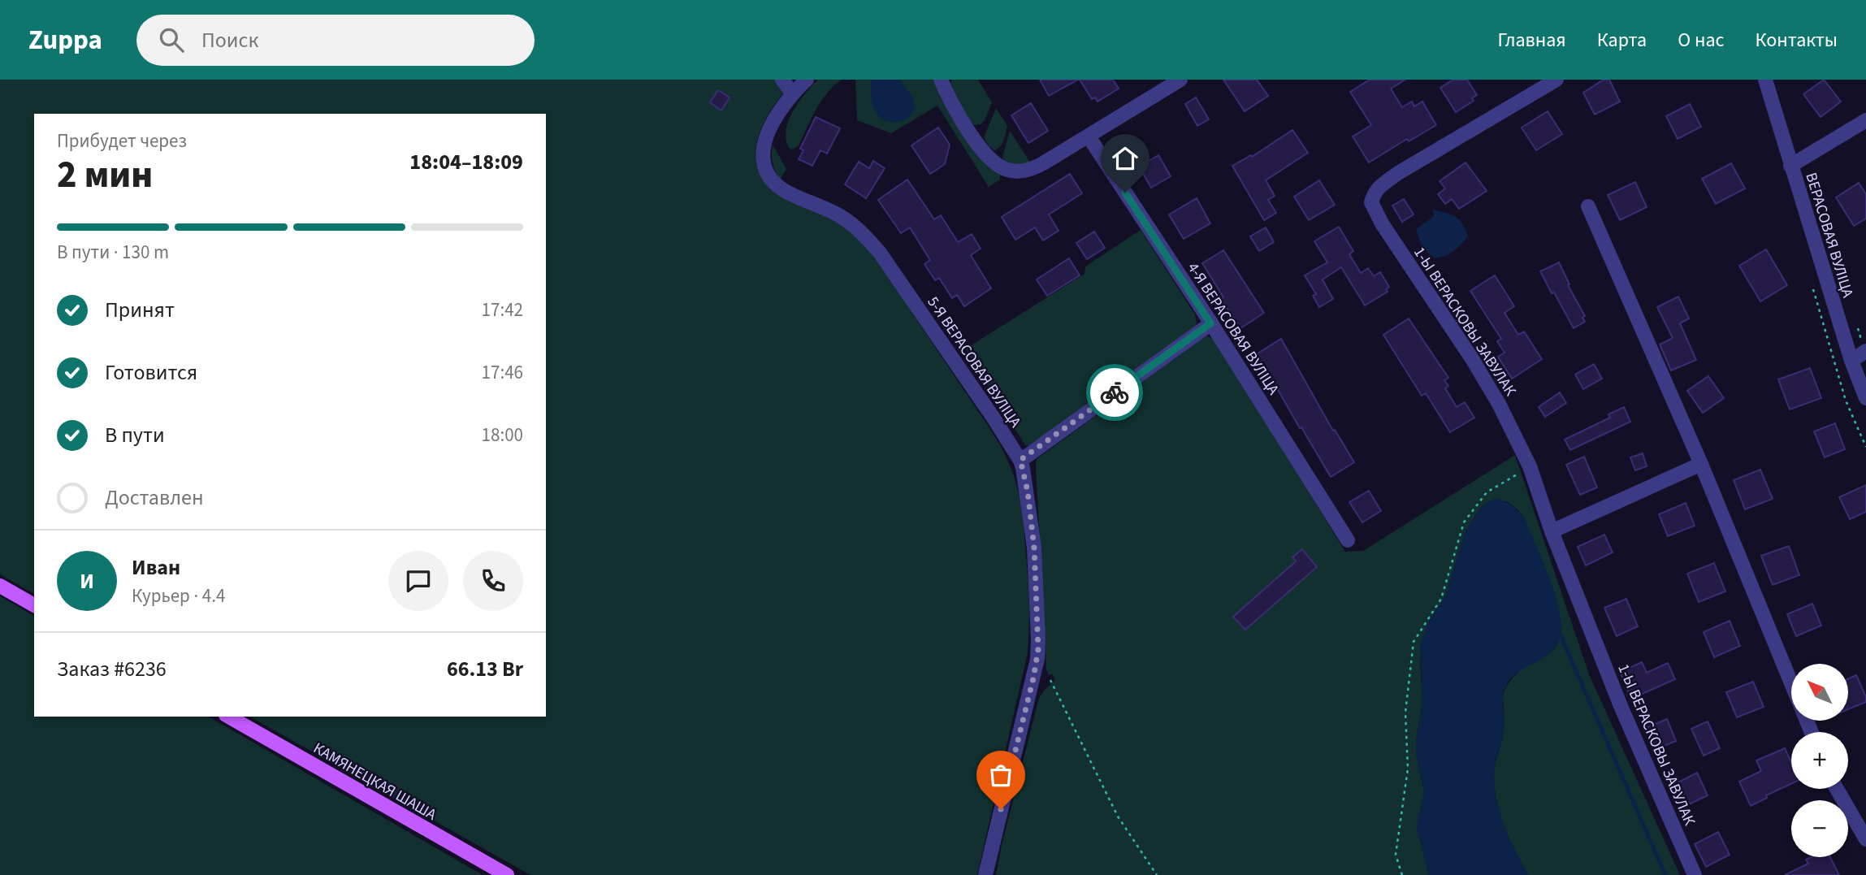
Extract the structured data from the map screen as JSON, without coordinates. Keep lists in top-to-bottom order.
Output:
{
  "streets": {
    "main road": ["КАМЯНЕЦКАЯ ШАША"],
    "street": [
      "ВЕРАСОВАЯ ВУЛІЦА",
      "1-Ы ВЕРАСКОВЫ ЗАВУЛАК",
      "4-Я ВЕРАСОВАЯ ВУЛІЦА",
      "5-Я ВЕРАСОВАЯ ВУЛІЦА"
    ]
  },
  "north": "top left",
  "page": {
    "header": "Zuppa",
    "search": "Поиск",
    "nav": [
      "Главная",
      "Карта",
      "О нас",
      "Контакты"
    ],
    "heading": ["2 мин", "Прибудет через", "18:04–18:09"],
    "panel": [
      "Иван",
      "Курьер · 4.4",
      "Заказ #6236",
      "66.13 Br"
    ],
    "bar": "В пути · 130 m",
    "list": [
      ["Принят", "17:42"],
      ["Готовится", "17:46"],
      ["В пути", "18:00"],
      "Доставлен"
    ],
    "round": "И",
    "map_buttons": ["+", "−"]
  }
}
